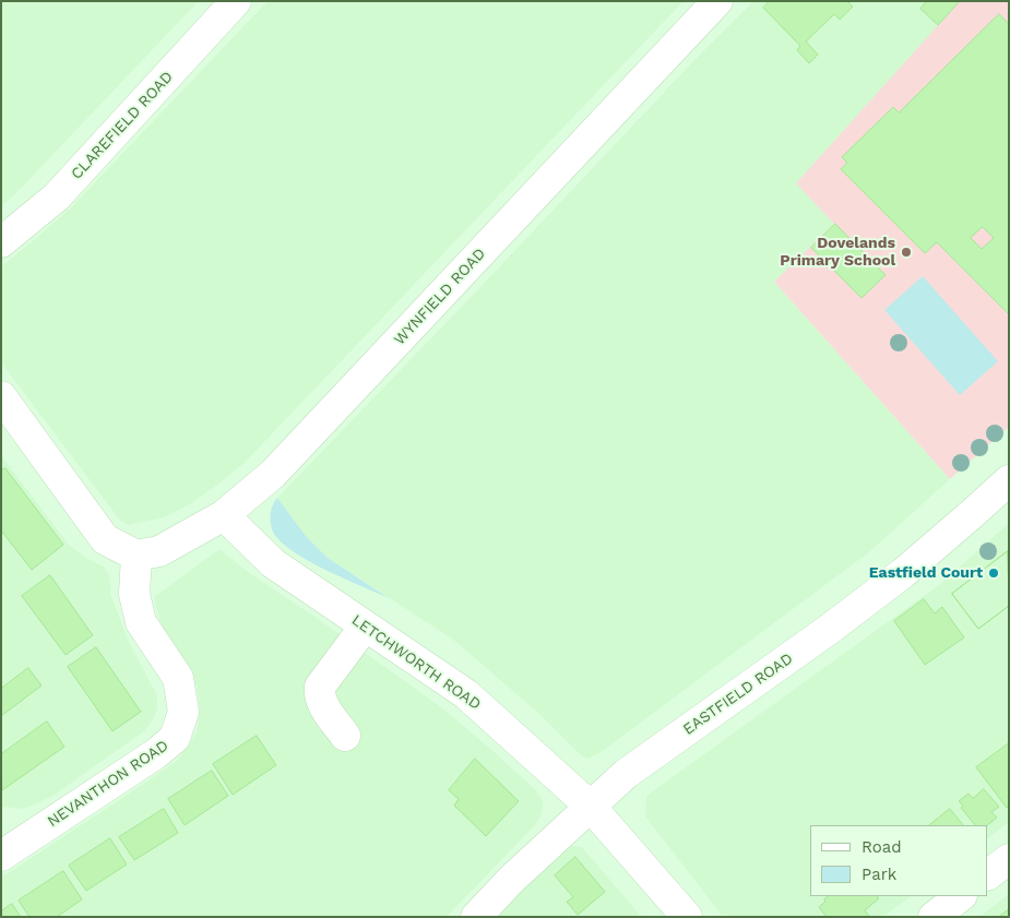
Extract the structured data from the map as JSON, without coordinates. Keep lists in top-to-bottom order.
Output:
{
  "streets": {
    "street": [
      "CLAREFIELD ROAD",
      "WYNFIELD ROAD",
      "LETCHWORTH ROAD",
      "EASTFIELD ROAD",
      "NEVANTHON ROAD"
    ]
  },
  "crossings": [
    ["WYNFIELD ROAD", "LETCHWORTH ROAD"],
    ["WYNFIELD ROAD", "NEVANTHON ROAD"],
    ["LETCHWORTH ROAD", "EASTFIELD ROAD"]
  ],
  "places": ["Dovelands Primary School", "Eastfield Court"],
  "legend": ["Road", "Park"]
}
